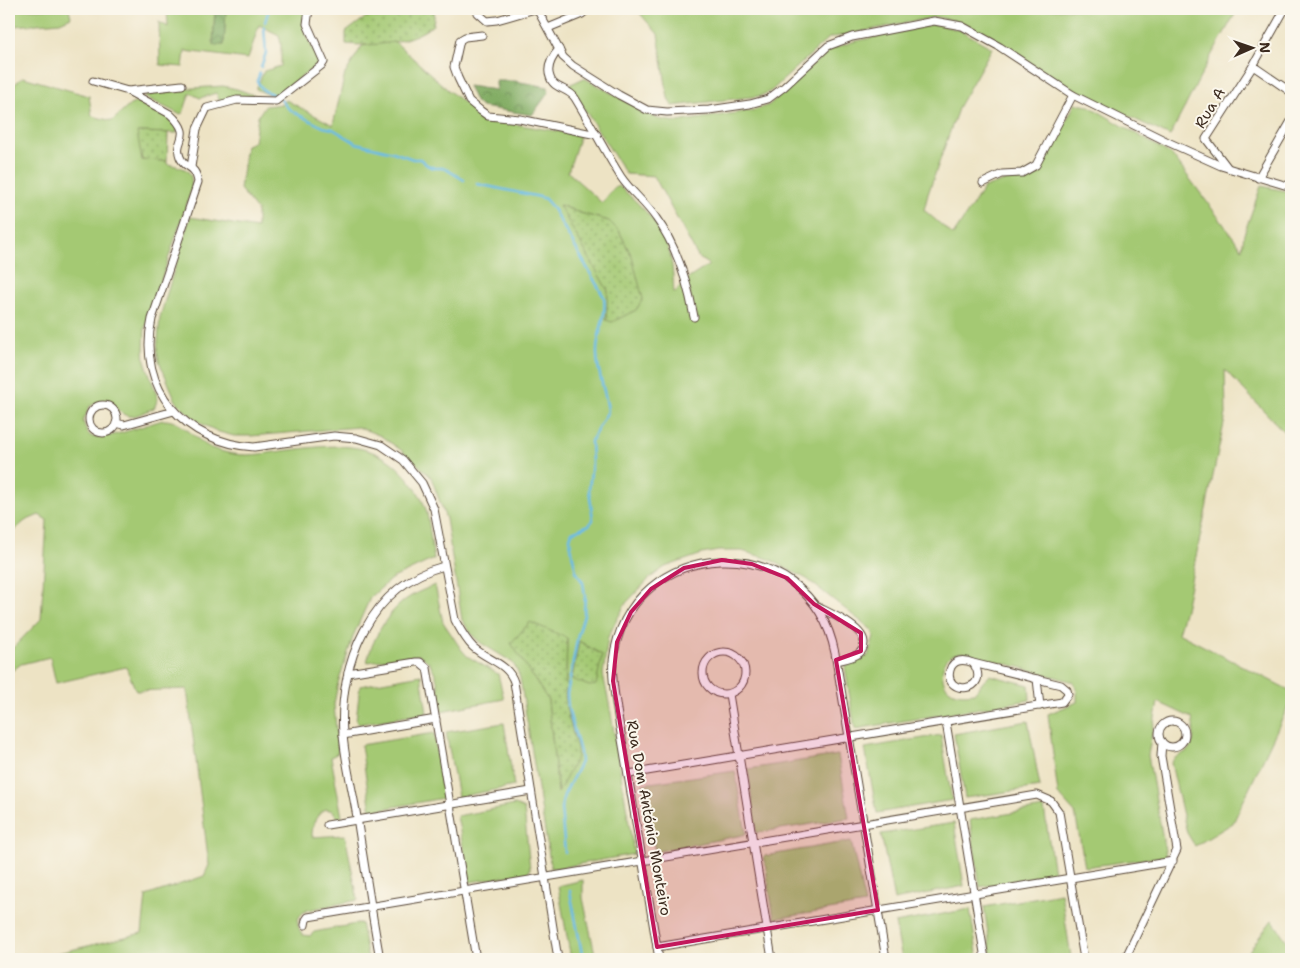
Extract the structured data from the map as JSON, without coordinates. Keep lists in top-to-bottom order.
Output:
{
  "streets": {
    "street": ["Rua A", "Rua Dom António Monteiro"]
  },
  "north": "right"
}
